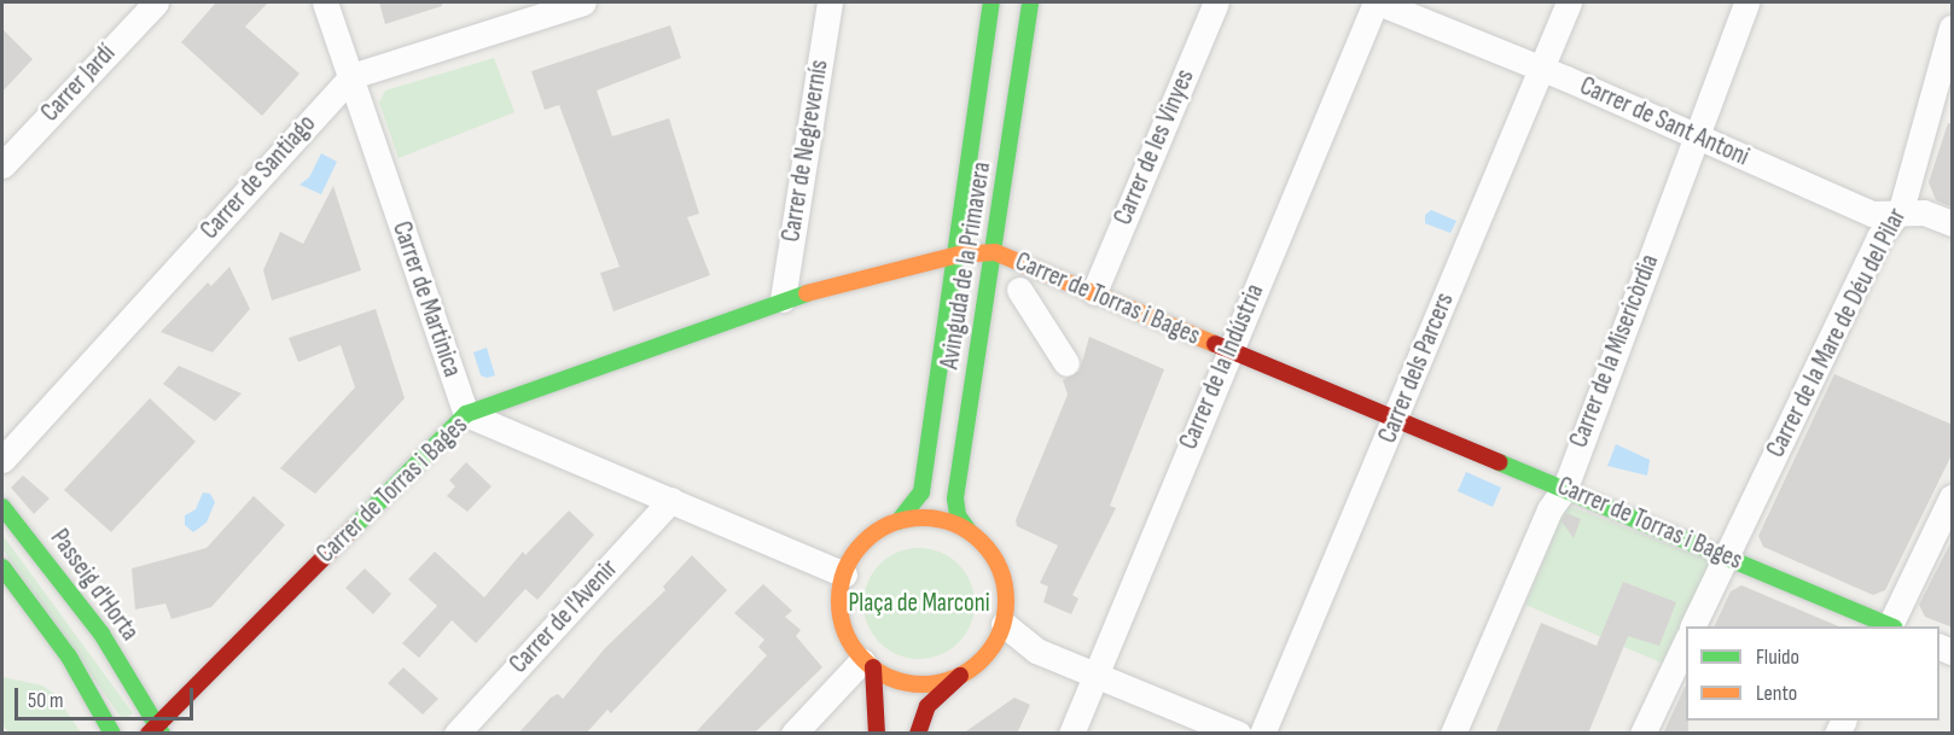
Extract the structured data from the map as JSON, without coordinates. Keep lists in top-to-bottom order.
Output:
{
  "streets": {
    "street": [
      "Carrer Jardí",
      "Carrer de Sant Antoni",
      "Carrer de les Vinyes",
      "Carrer de Negrevernís",
      "Carrer de Santiago",
      "Avinguda de la Primavera",
      "Carrer de Martinica",
      "Carrer de Torras i Bages",
      "Carrer de la Mare de Déu del Pilar",
      "Carrer de la Misericòrdia",
      "Carrer de la Indústria",
      "Carrer dels Parcers",
      "Passeig d'Horta",
      "Carrer de l'Avenir"
    ]
  },
  "crossings": [
    ["Carrer de Sant Antoni", "Carrer de la Mare de Déu del Pilar"],
    ["Carrer de Sant Antoni", "Carrer de la Misericòrdia"],
    ["Carrer de Sant Antoni", "Carrer de la Indústria"],
    ["Carrer de Sant Antoni", "Carrer dels Parcers"],
    ["Carrer de les Vinyes", "Carrer de Torras i Bages"],
    ["Carrer de Negrevernís", "Carrer de Torras i Bages"],
    ["Carrer de Santiago", "Carrer de Martinica"],
    ["Avinguda de la Primavera", "Carrer de Torras i Bages"],
    ["Carrer de Martinica", "Carrer de Torras i Bages"],
    ["Carrer de Torras i Bages", "Carrer de la Mare de Déu del Pilar"],
    ["Carrer de Torras i Bages", "Carrer de la Misericòrdia"],
    ["Carrer de Torras i Bages", "Carrer de la Indústria"],
    ["Carrer de Torras i Bages", "Carrer dels Parcers"],
    ["Carrer de Torras i Bages", "Passeig d'Horta"]
  ],
  "parks": ["Plaça de Marconi"],
  "legend": ["Fluido", "Lento"],
  "scale_bar": "50 m"
}
